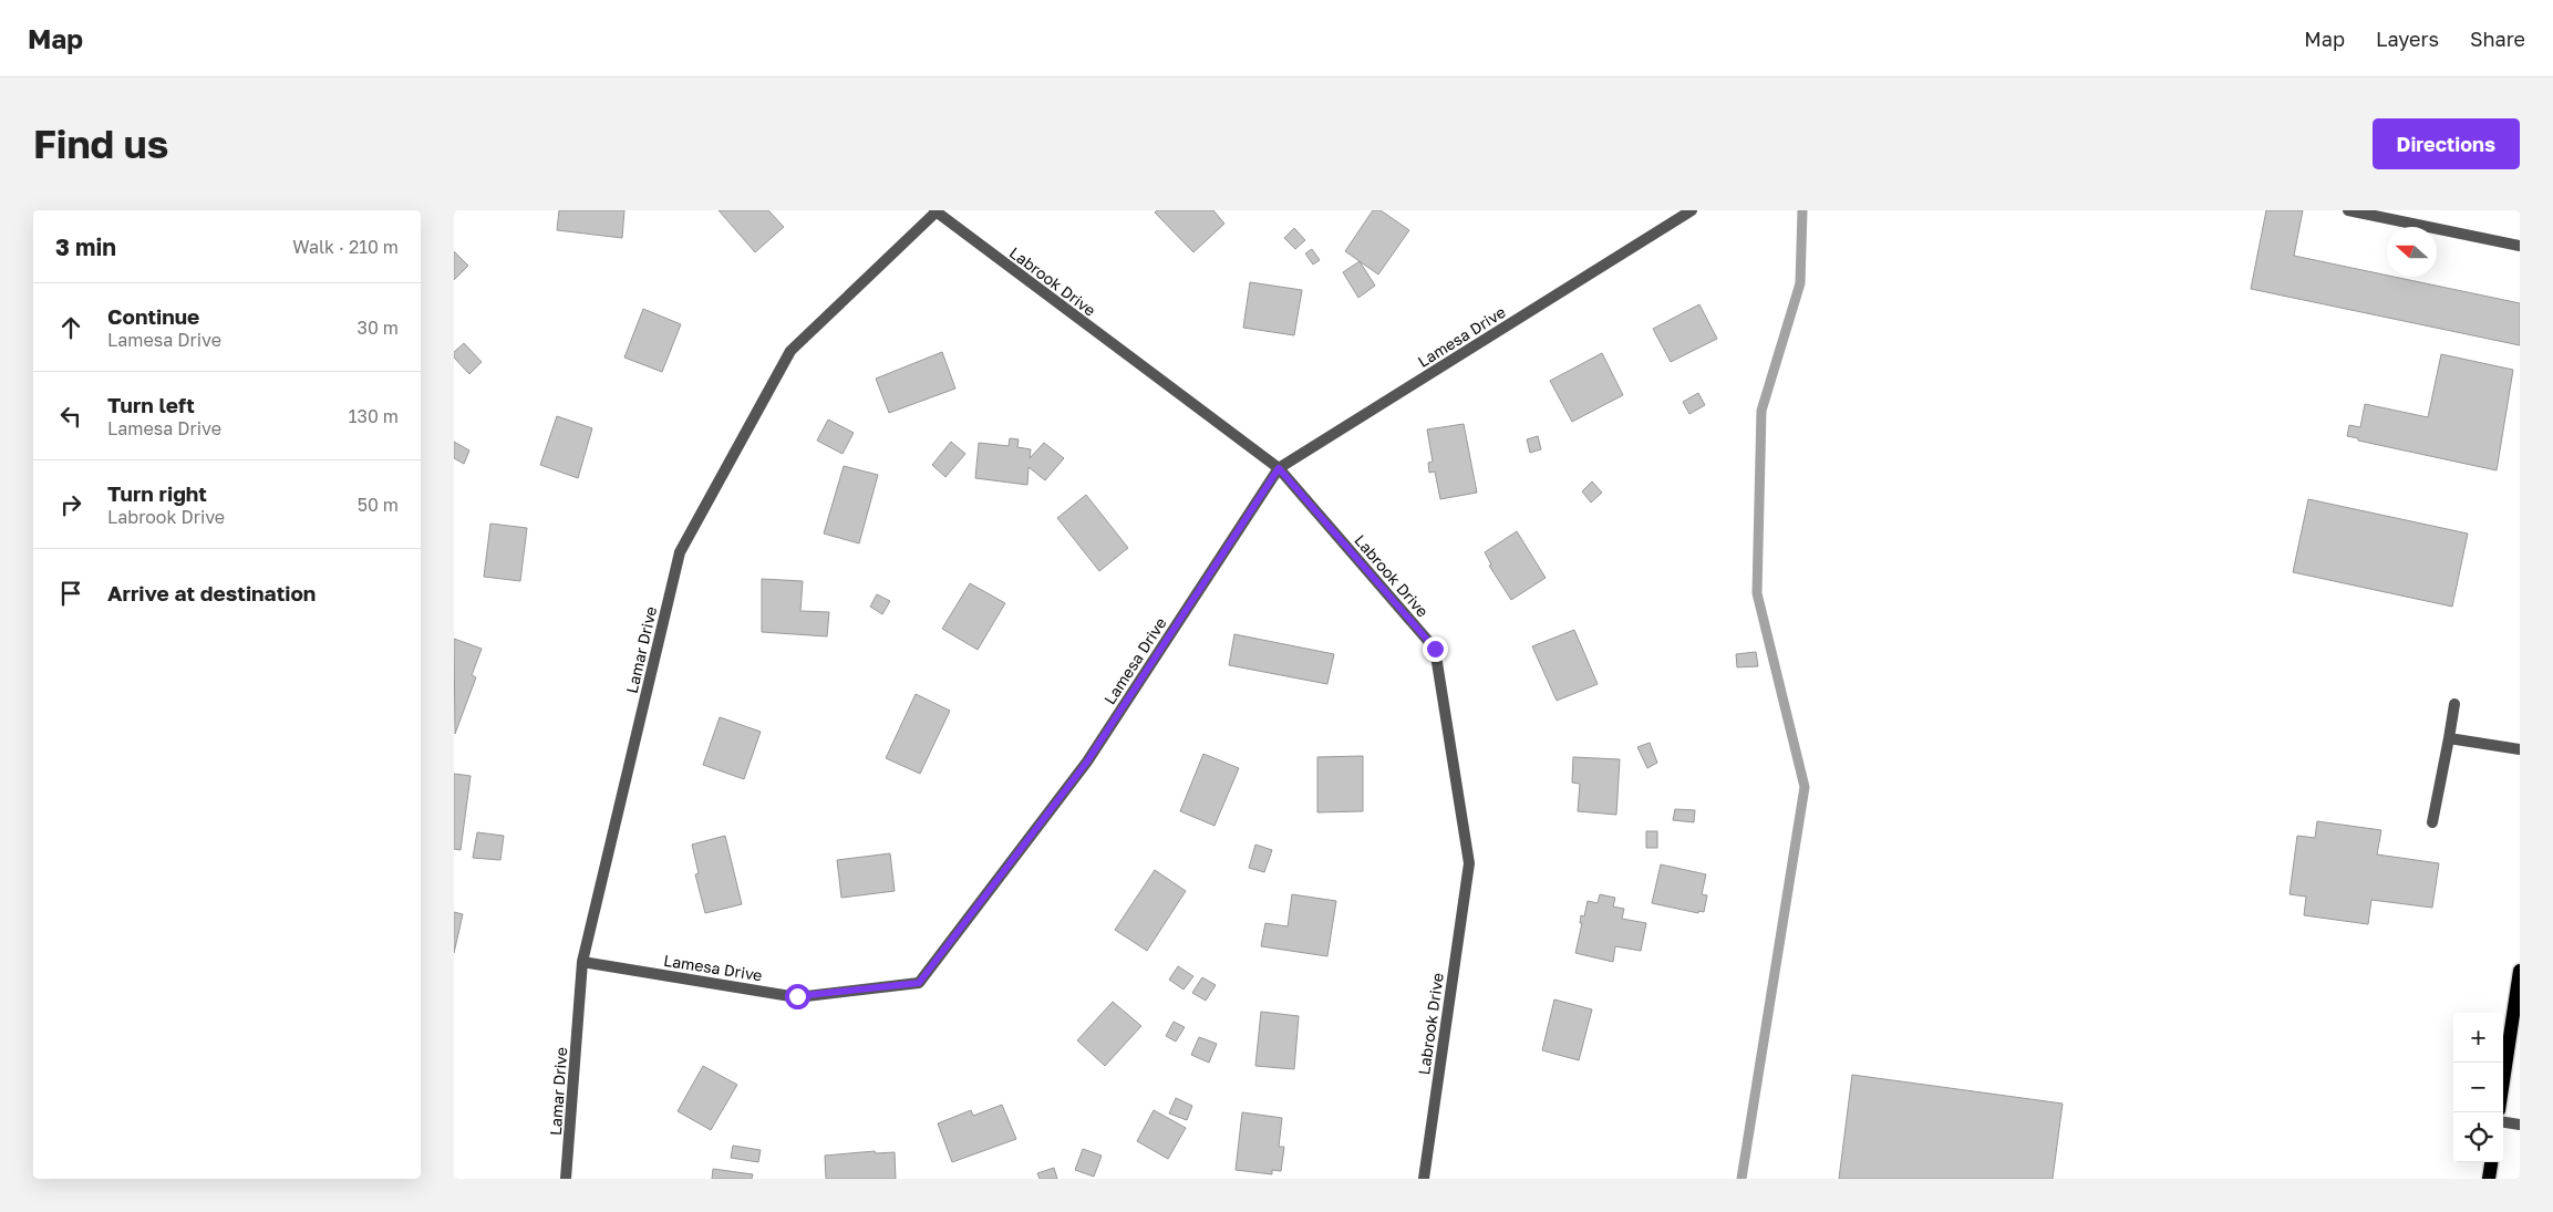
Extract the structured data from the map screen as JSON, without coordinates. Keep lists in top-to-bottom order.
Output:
{
  "streets": {
    "street": ["Labrook Drive", "Lamesa Drive", "Lamar Drive"]
  },
  "crossings": [
    ["Labrook Drive", "Lamesa Drive"],
    ["Labrook Drive", "Lamar Drive"],
    ["Lamesa Drive", "Lamar Drive"]
  ],
  "north": "left",
  "page": {
    "header": "Map",
    "nav": ["Map", "Layers", "Share"],
    "buttons": "Directions",
    "title": "Find us",
    "heading": ["3 min", "Walk · 210 m"],
    "list": [
      ["Continue", "Lamesa Drive", "30 m"],
      ["Turn left", "Lamesa Drive", "130 m"],
      ["Turn right", "Labrook Drive", "50 m"],
      "Arrive at destination"
    ],
    "map_buttons": ["+", "−"]
  }
}
